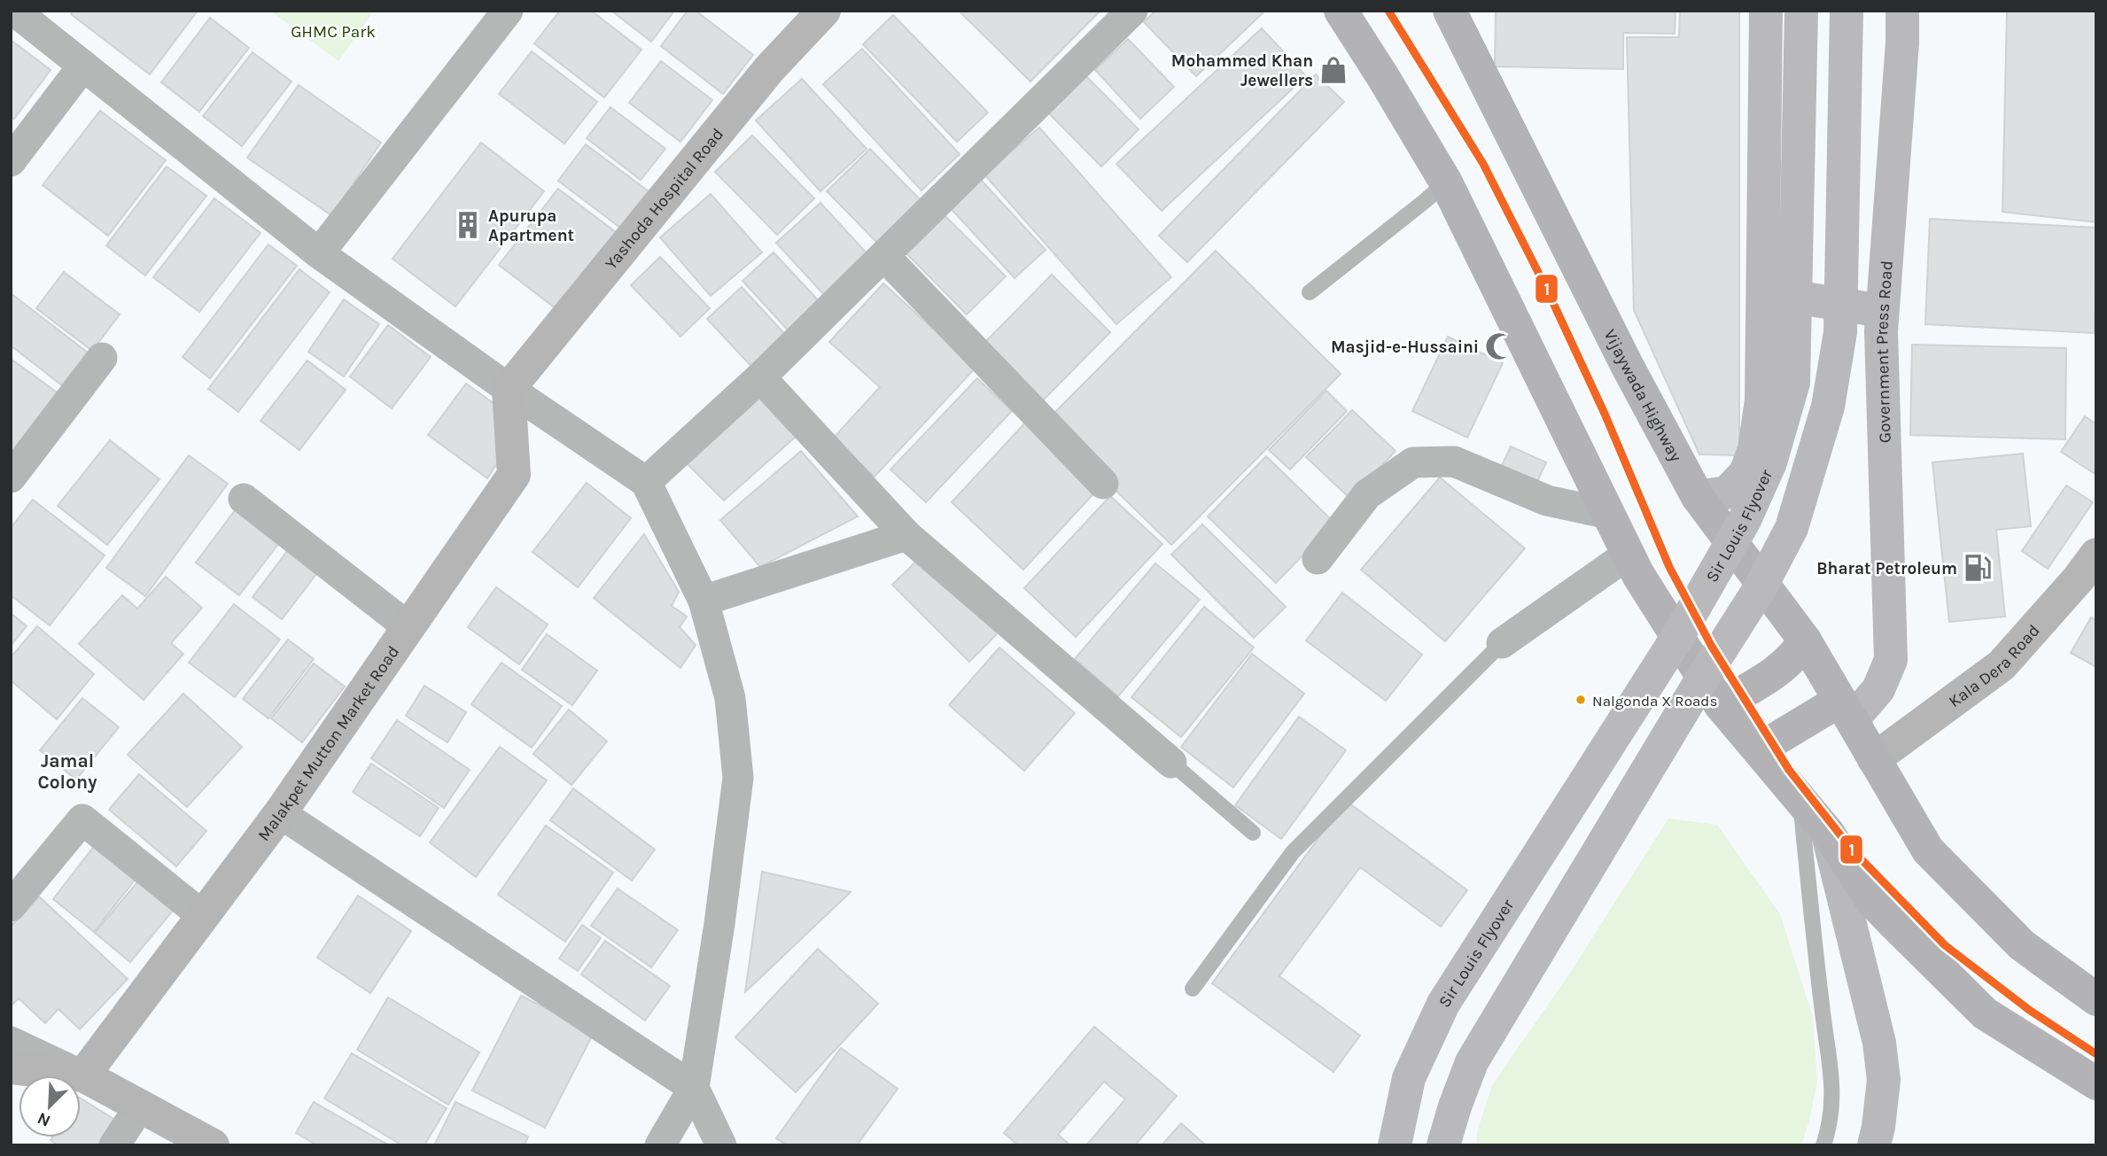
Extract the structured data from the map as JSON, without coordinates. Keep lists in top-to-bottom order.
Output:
{
  "streets": {
    "highway": ["Vijaywada Highway"],
    "main road": ["Government Press Road", "Sir Louis Flyover"],
    "street": ["Yashoda Hospital Road", "Kala Dera Road", "Malakpet Mutton Market Road"]
  },
  "crossings": [
    ["Yashoda Hospital Road", "Malakpet Mutton Market Road"],
    ["Government Press Road", "Vijaywada Highway"],
    ["Vijaywada Highway", "Kala Dera Road"]
  ],
  "districts": ["Jamal Colony"],
  "parks": ["GHMC Park"],
  "places": {
    "shop": ["Mohammed Khan Jewellers"],
    "building": ["Apurupa Apartment"],
    "mosque": ["Masjid-e-Hussaini"],
    "fuel station": ["Bharat Petroleum"],
    "other": ["Nalgonda X Roads"]
  },
  "lines": ["transit line 1"],
  "north": "bottom left"
}
